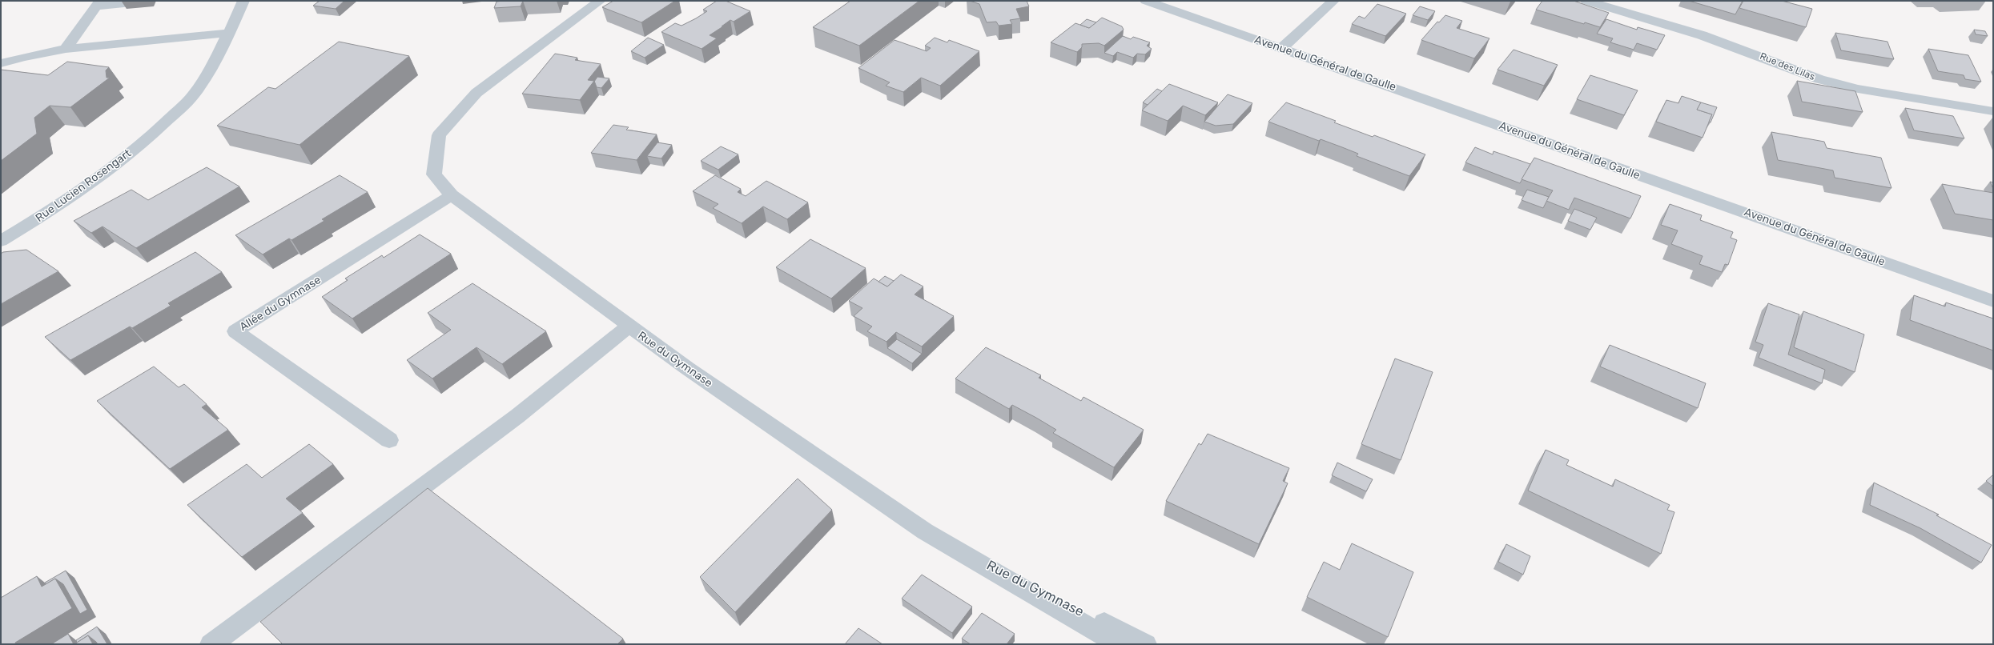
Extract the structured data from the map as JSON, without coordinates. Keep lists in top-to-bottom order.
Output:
{
  "streets": {
    "street": [
      "Avenue du Général de Gaulle",
      "Rue des Lilas",
      "Rue Lucien Rosengart",
      "Allée du Gymnase",
      "Rue du Gymnase"
    ]
  },
  "crossings": [
    ["Allée du Gymnase", "Rue du Gymnase"]
  ]
}
